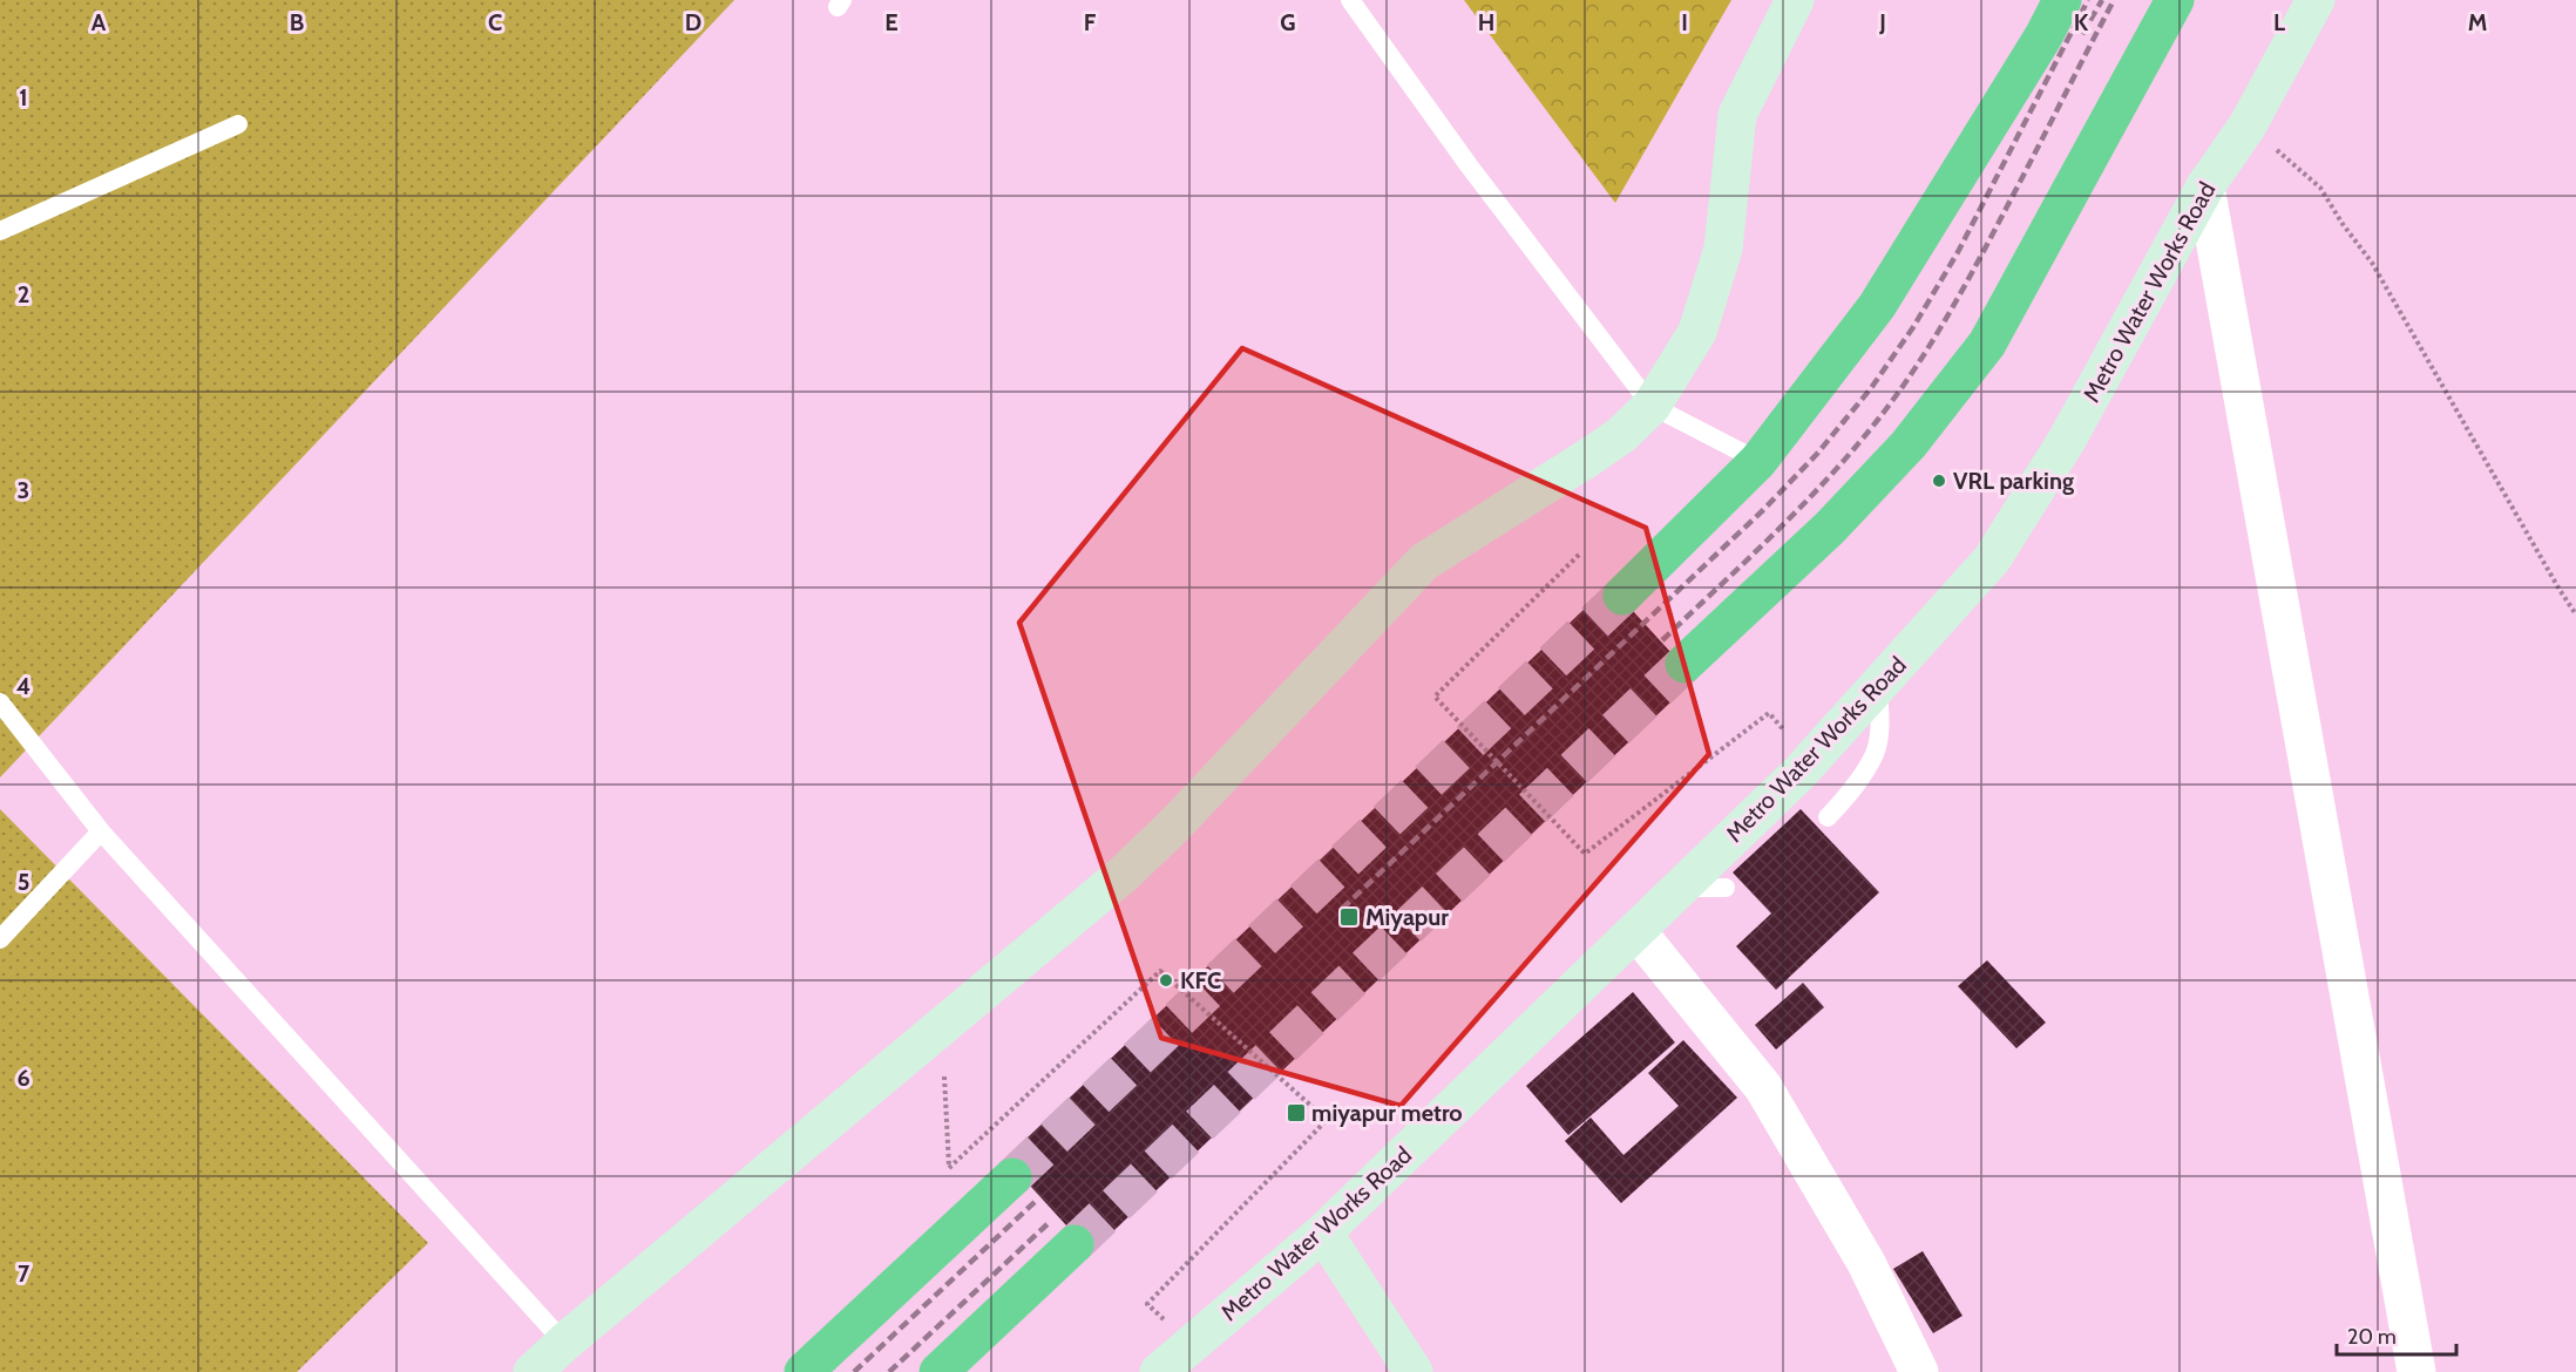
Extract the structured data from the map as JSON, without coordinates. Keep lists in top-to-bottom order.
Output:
{
  "streets": {
    "street": ["Metro Water Works Road"]
  },
  "places": {
    "other": ["VRL parking", "KFC"],
    "transit": ["Miyapur", "miyapur metro"]
  },
  "scale_bar": "20 m",
  "grid": {
    "columns": [
      "A",
      "B",
      "C",
      "D",
      "E",
      "F",
      "G",
      "H",
      "I",
      "J",
      "K",
      "L",
      "M"
    ],
    "rows": [
      "1",
      "2",
      "3",
      "4",
      "5",
      "6",
      "7"
    ]
  }
}
